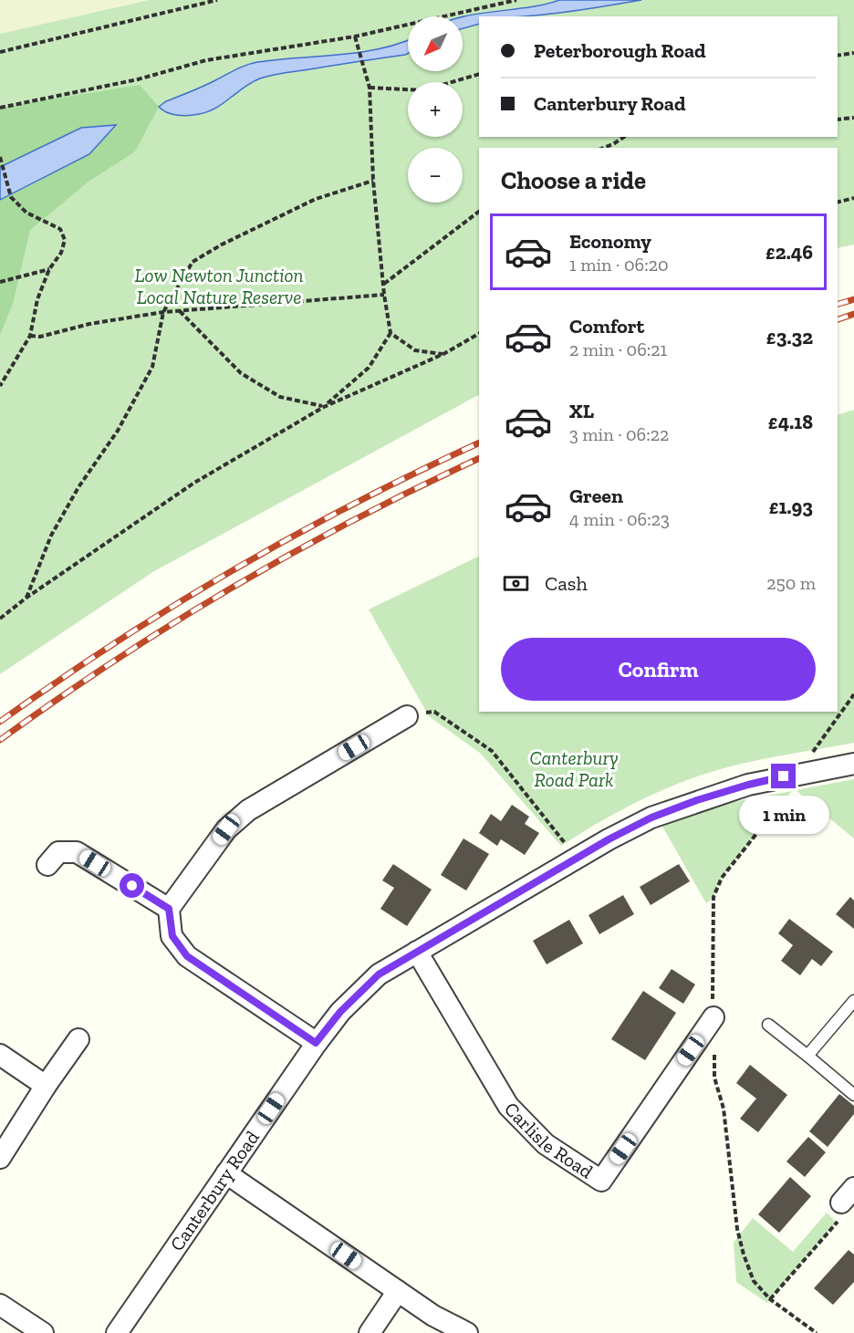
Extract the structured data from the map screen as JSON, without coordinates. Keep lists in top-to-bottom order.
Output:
{
  "streets": {
    "street": ["Carlisle Road", "Canterbury Road"]
  },
  "crossings": [
    ["Carlisle Road", "Canterbury Road"]
  ],
  "parks": ["Low Newton Junction Local Nature Reserve", "Canterbury Road Park"],
  "north": "bottom left",
  "page": {
    "map_buttons": ["+", "−"],
    "banner": ["Peterborough Road", "Canterbury Road"],
    "heading": "Choose a ride",
    "list": [
      {
        "name": "Economy",
        "note": "1 min · 06:20",
        "value": "£2.46"
      },
      {
        "name": "Comfort",
        "note": "2 min · 06:21",
        "value": "£3.32"
      },
      {
        "name": "XL",
        "note": "3 min · 06:22",
        "value": "£4.18"
      },
      {
        "name": "Green",
        "note": "4 min · 06:23",
        "value": "£1.93"
      }
    ],
    "pay": ["Cash", "250 m"],
    "buttons": "Confirm",
    "bubble": "1 min"
  }
}
